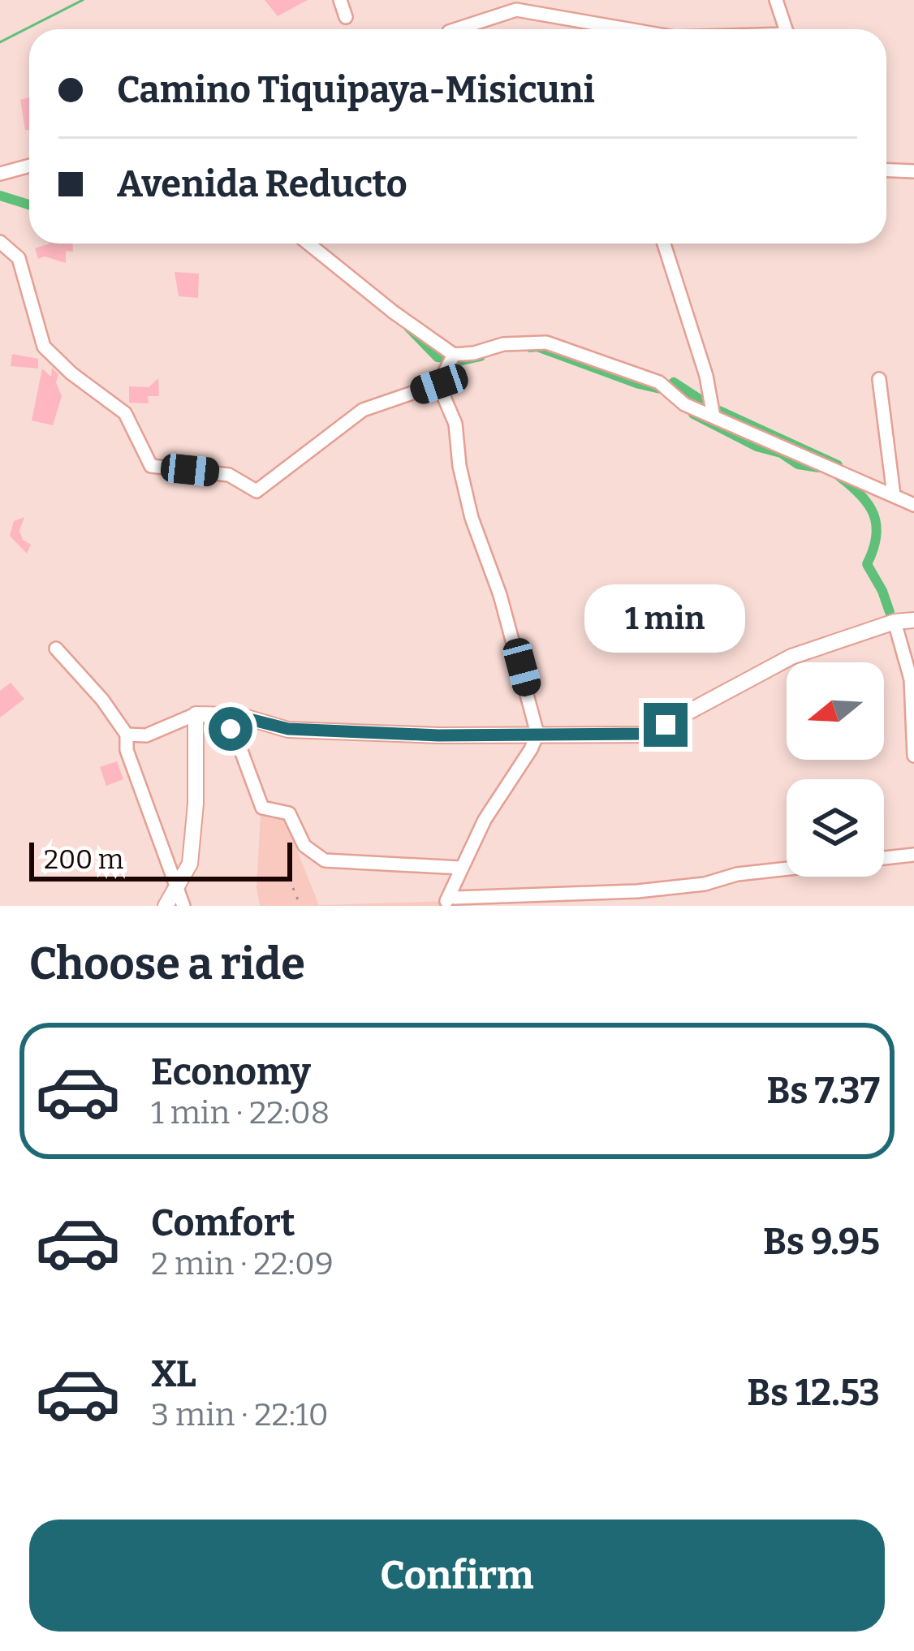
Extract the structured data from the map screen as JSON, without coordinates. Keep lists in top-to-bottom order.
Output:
{
  "scale_bar": "200 m",
  "north": "left",
  "page": {
    "banner": ["Camino Tiquipaya-Misicuni", "Avenida Reducto"],
    "bubble": "1 min",
    "scale": "200 m",
    "heading": "Choose a ride",
    "list": [
      {
        "name": "Economy",
        "note": "1 min · 22:08",
        "value": "Bs 7.37"
      },
      {
        "name": "Comfort",
        "note": "2 min · 22:09",
        "value": "Bs 9.95"
      },
      {
        "name": "XL",
        "note": "3 min · 22:10",
        "value": "Bs 12.53"
      }
    ],
    "buttons": "Confirm"
  }
}
